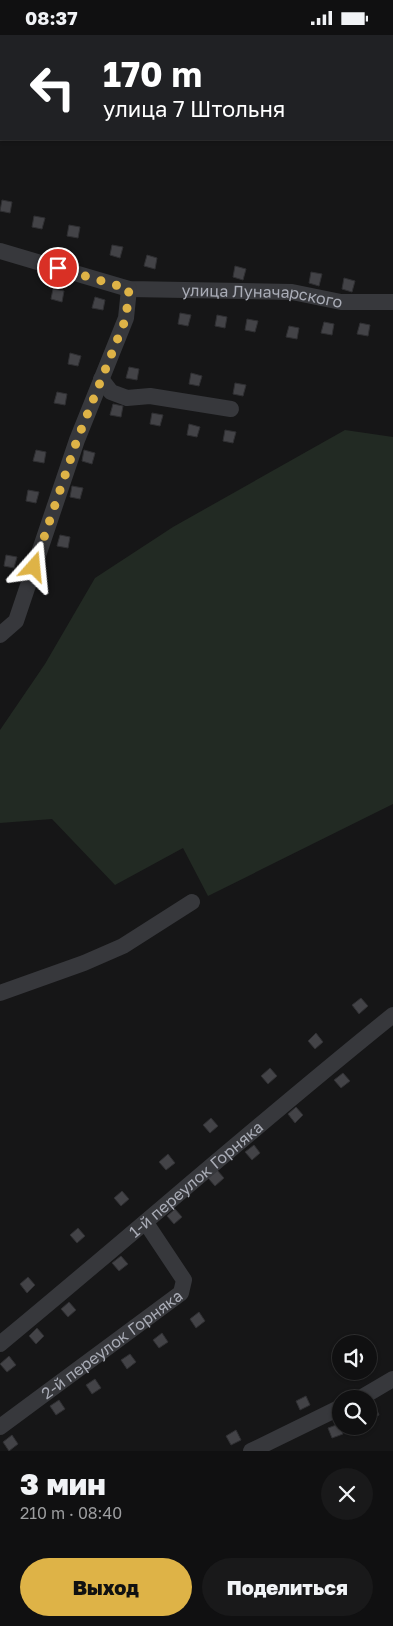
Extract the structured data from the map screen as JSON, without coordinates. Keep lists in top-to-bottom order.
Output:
{
  "streets": {
    "street": ["улица Луначарского", "1-й переулок Горняка", "2-й переулок Горняка"]
  },
  "crossings": [
    ["1-й переулок Горняка", "2-й переулок Горняка"]
  ],
  "page": {
    "status": "08:37",
    "turn": ["170 m", "улица 7 Штольня"],
    "heading": ["3 мин", "210 m · 08:40"],
    "buttons": ["Выход", "Поделиться"]
  }
}
